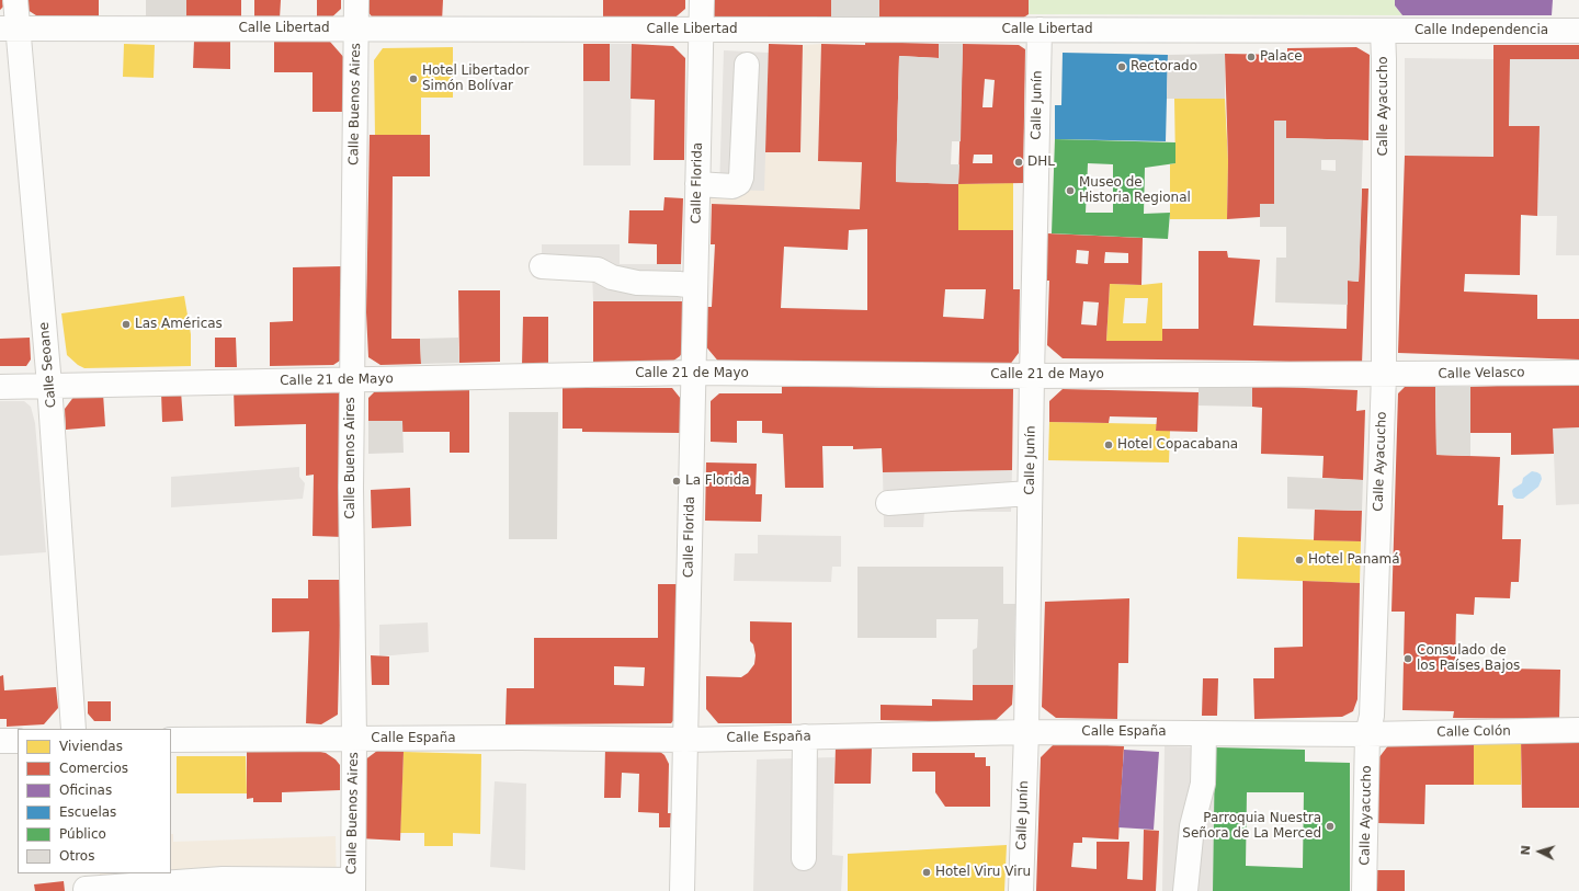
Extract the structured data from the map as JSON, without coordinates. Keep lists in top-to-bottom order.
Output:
{
  "streets": {
    "street": [
      "Calle Libertad",
      "Calle Independencia",
      "Calle Buenos Aires",
      "Calle Junín",
      "Calle Ayacucho",
      "Calle Florida",
      "Calle Seoane",
      "Calle 21 de Mayo",
      "Calle Velasco",
      "Calle España",
      "Calle Colón"
    ]
  },
  "crossings": [
    ["Calle Libertad", "Calle Independencia"],
    ["Calle Libertad", "Calle Buenos Aires"],
    ["Calle Libertad", "Calle Junín"],
    ["Calle Libertad", "Calle Ayacucho"],
    ["Calle Libertad", "Calle Florida"],
    ["Calle Libertad", "Calle Seoane"],
    ["Calle Independencia", "Calle Ayacucho"],
    ["Calle Buenos Aires", "Calle 21 de Mayo"],
    ["Calle Buenos Aires", "Calle España"],
    ["Calle Junín", "Calle 21 de Mayo"],
    ["Calle Junín", "Calle España"],
    ["Calle Ayacucho", "Calle 21 de Mayo"],
    ["Calle Ayacucho", "Calle Velasco"],
    ["Calle Ayacucho", "Calle España"],
    ["Calle Ayacucho", "Calle Colón"],
    ["Calle Florida", "Calle 21 de Mayo"],
    ["Calle Florida", "Calle España"],
    ["Calle Seoane", "Calle 21 de Mayo"],
    ["Calle 21 de Mayo", "Calle Velasco"],
    ["Calle España", "Calle Colón"]
  ],
  "places": [
    "Palace",
    "Rectorado",
    "Hotel Libertador Simón Bolívar",
    "DHL",
    "Museo de Historia Regional",
    "Las Américas",
    "Hotel Copacabana",
    "La Florida",
    "Hotel Panamá",
    "Consulado de los Países Bajos",
    "Parroquia Nuestra Señora de La Merced",
    "Hotel Viru Viru"
  ],
  "legend": [
    "Viviendas",
    "Comercios",
    "Oficinas",
    "Escuelas",
    "Público",
    "Otros"
  ],
  "north": "left"
}
